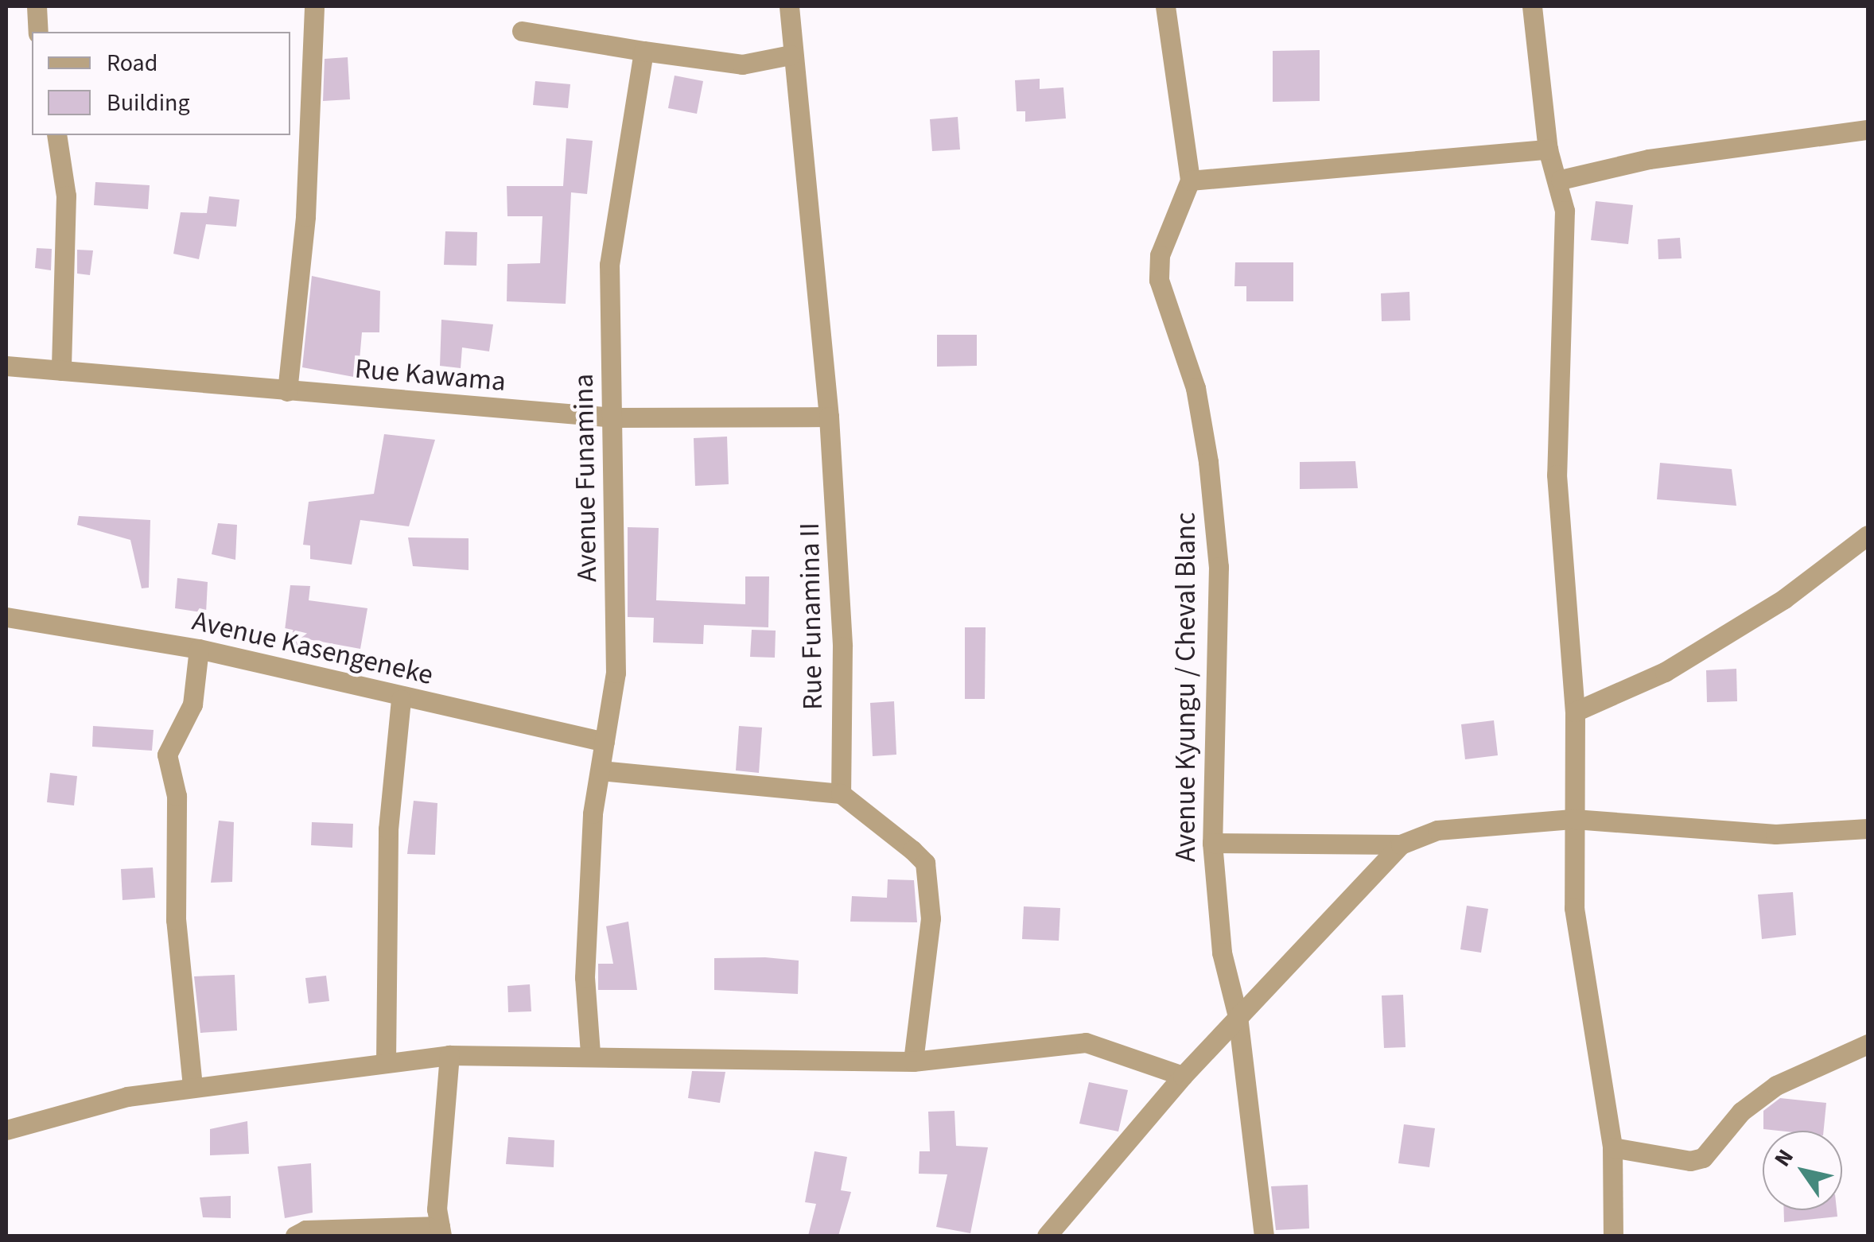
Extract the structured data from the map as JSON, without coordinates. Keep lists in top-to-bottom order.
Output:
{
  "streets": {
    "street": [
      "Rue Kawama",
      "Avenue Funamina",
      "Rue Funamina II",
      "Avenue Kasengeneke",
      "Avenue Kyungu / Cheval Blanc"
    ]
  },
  "crossings": [
    ["Rue Kawama", "Avenue Funamina"],
    ["Rue Kawama", "Rue Funamina II"],
    ["Avenue Funamina", "Avenue Kasengeneke"]
  ],
  "legend": ["Road", "Building"],
  "north": "top left"
}
